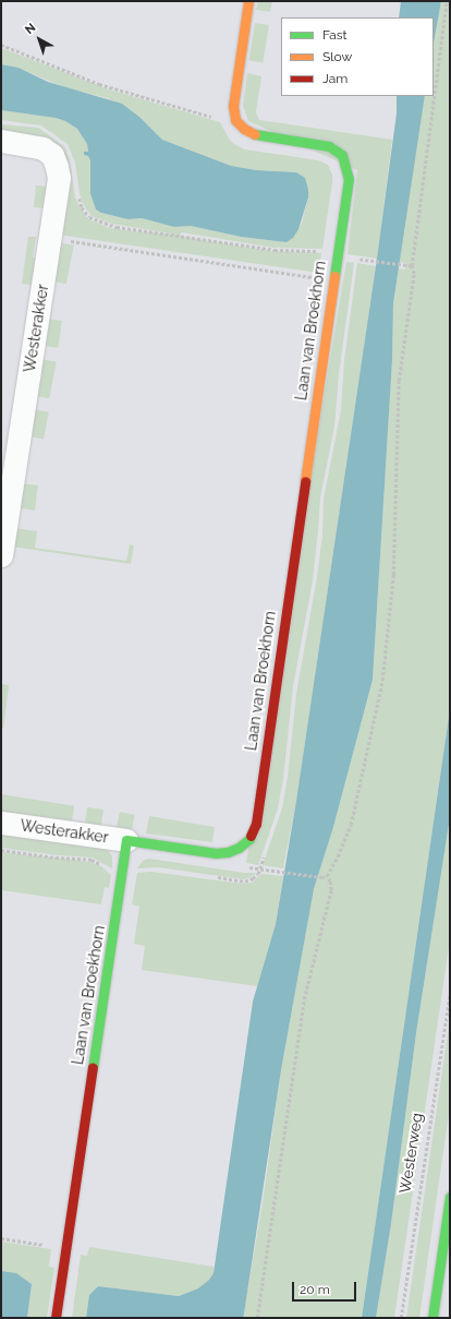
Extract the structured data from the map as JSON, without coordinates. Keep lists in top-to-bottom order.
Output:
{
  "streets": {
    "street": ["Westerakker", "Laan van Broekhorn"],
    "path": ["Westerweg"]
  },
  "crossings": [
    ["Westerakker", "Laan van Broekhorn"]
  ],
  "legend": ["Fast", "Slow", "Jam"],
  "scale_bar": "20 m",
  "north": "top left"
}
